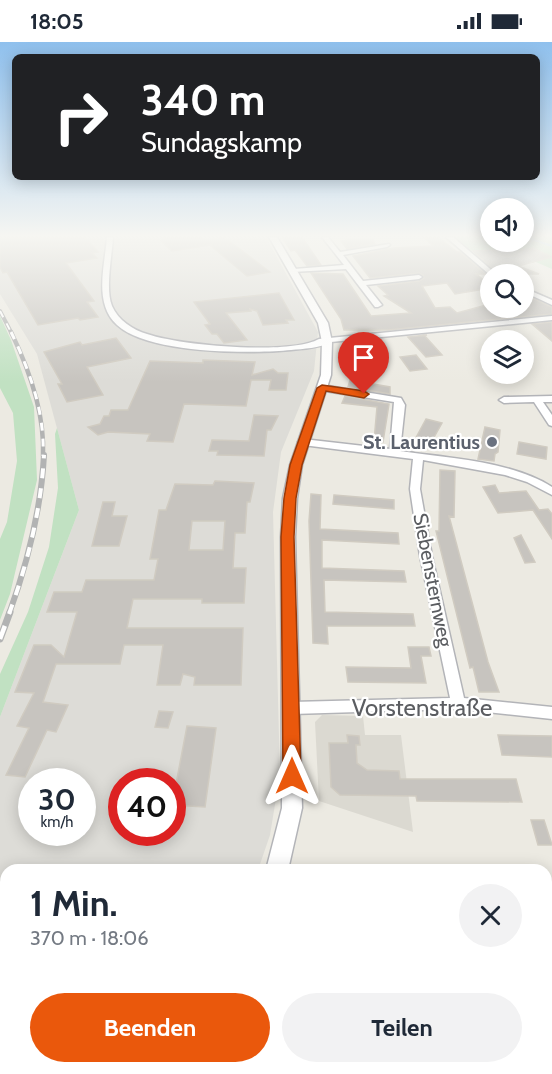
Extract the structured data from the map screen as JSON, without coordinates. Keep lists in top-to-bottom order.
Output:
{
  "streets": {
    "street": ["Siebensternweg", "Vorstenstraße"]
  },
  "crossings": [
    ["Siebensternweg", "Vorstenstraße"]
  ],
  "places": ["St. Laurentius"],
  "page": {
    "status": "18:05",
    "turn": ["340 m", "Sundagskamp"],
    "speed": "30 km/h",
    "limit": "40",
    "heading": ["1 Min.", "370 m · 18:06"],
    "buttons": ["Beenden", "Teilen"]
  }
}
